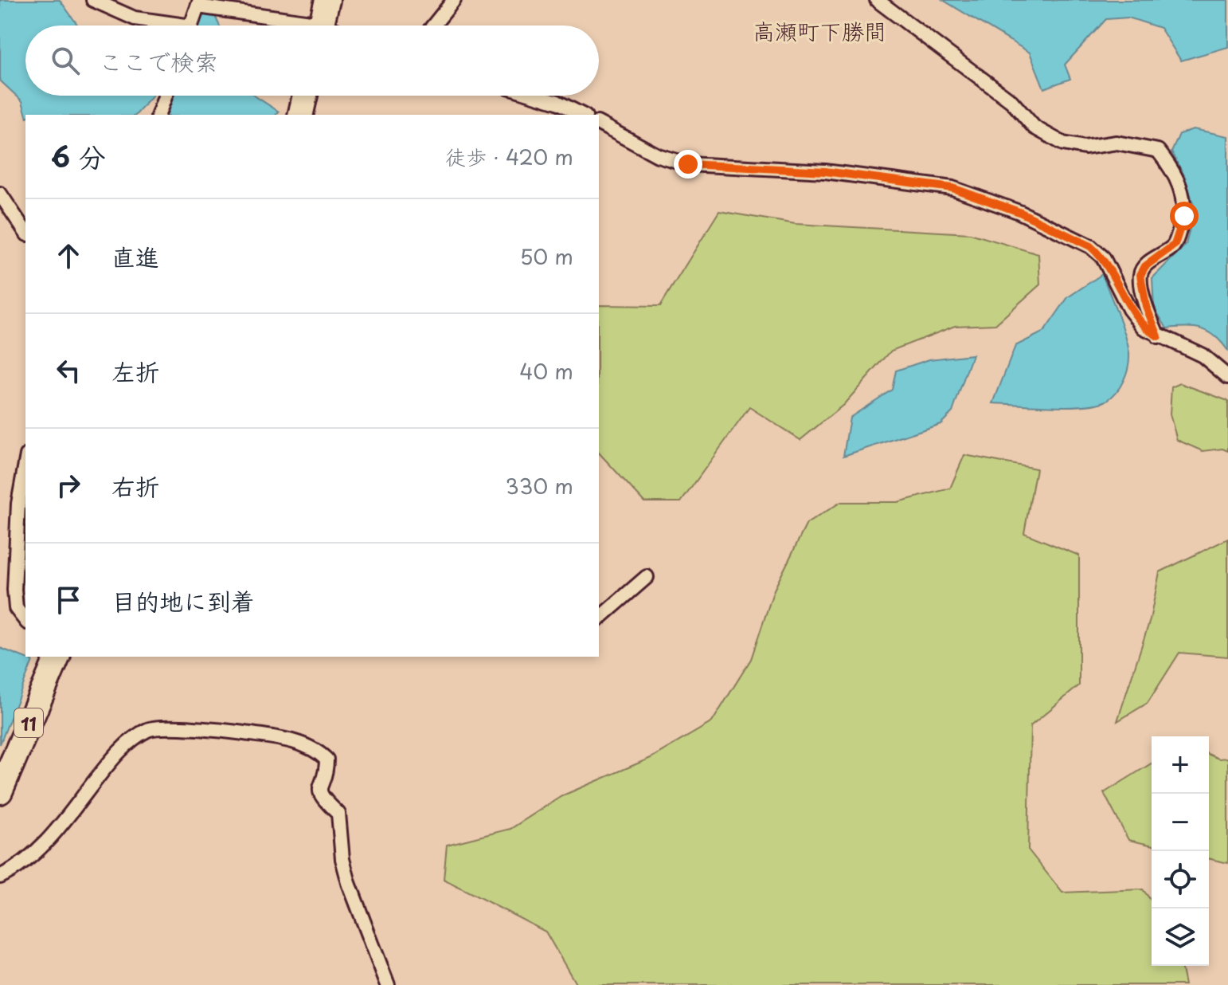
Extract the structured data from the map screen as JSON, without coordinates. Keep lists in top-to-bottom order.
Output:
{
  "streets": {
    "highway": ["11"]
  },
  "districts": ["高瀬町下勝間"],
  "page": {
    "search": "ここで検索",
    "heading": ["6 分", "徒歩 · 420 m"],
    "list": [
      ["直進", "50 m"],
      ["左折", "40 m"],
      ["右折", "330 m"],
      "目的地に到着"
    ],
    "map_buttons": ["+", "−"]
  }
}
